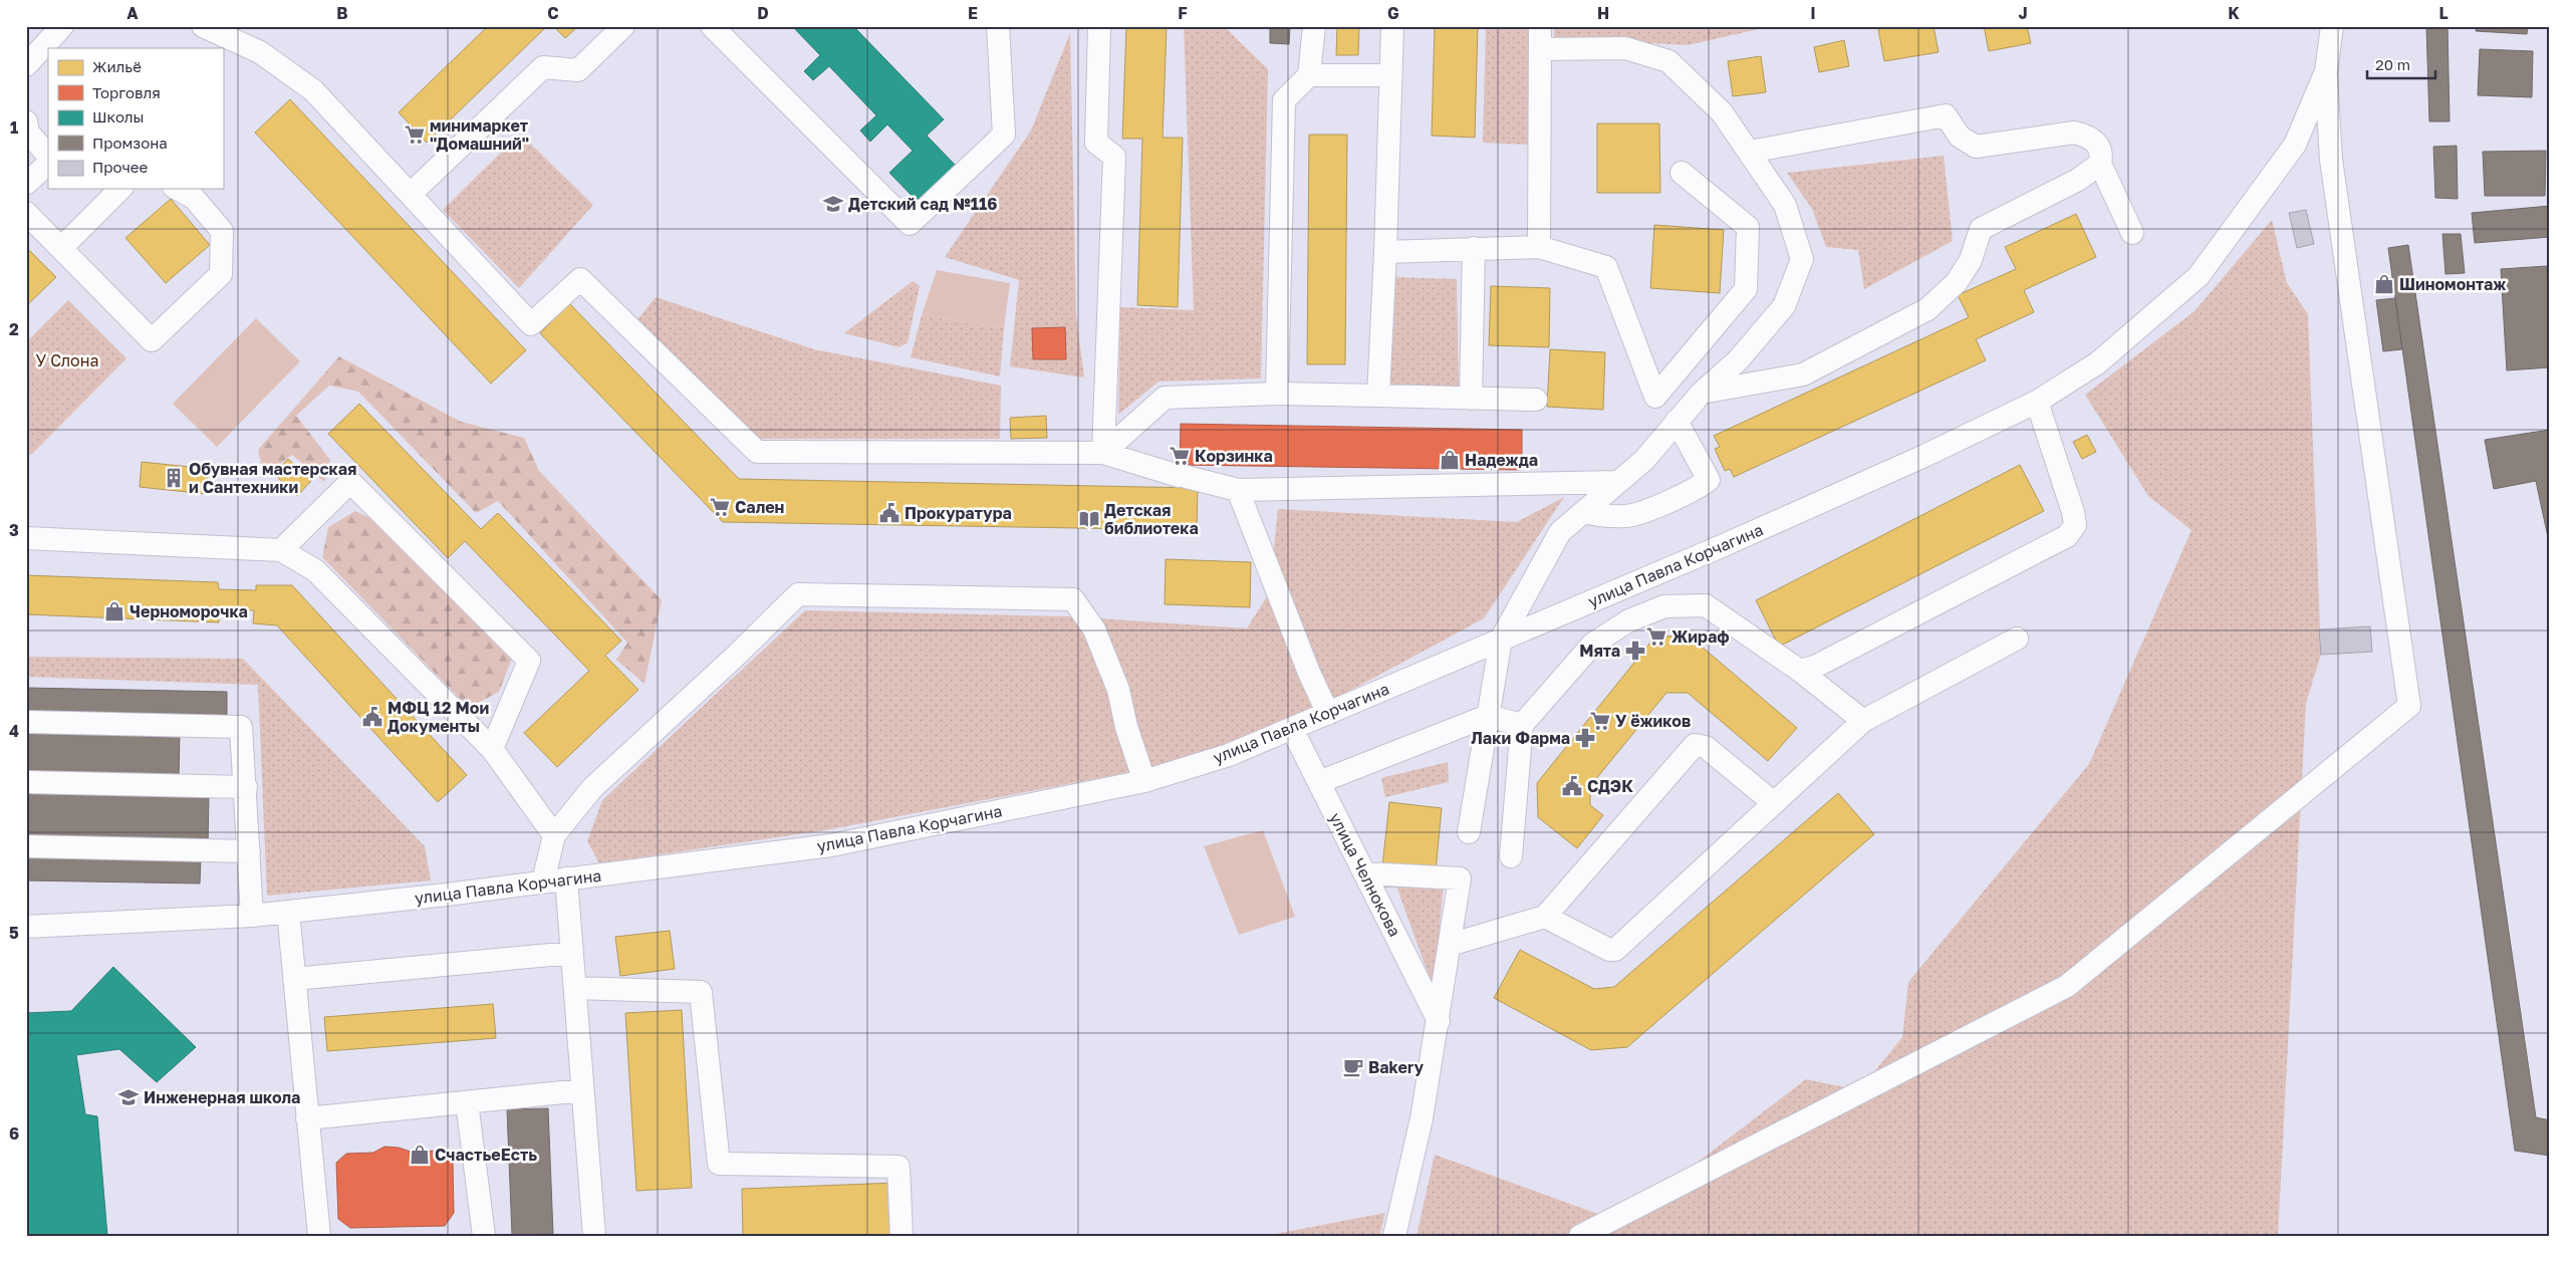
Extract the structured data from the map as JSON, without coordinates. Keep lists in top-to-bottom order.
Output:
{
  "streets": {
    "street": ["улица Павла Корчагина", "улица Челнокова"]
  },
  "crossings": [
    ["улица Павла Корчагина", "улица Челнокова"]
  ],
  "parks": ["У Слона"],
  "places": {
    "supermarket": [
      "минимаркет \"Домашний\"",
      "Корзинка",
      "Сален",
      "Жираф",
      "У ёжиков"
    ],
    "school or university": ["Детский сад №116", "Инженерная школа"],
    "shop": [
      "Шиномонтаж",
      "Надежда",
      "Черноморочка",
      "СчастьеЕсть"
    ],
    "building": ["Обувная мастерская и Сантехники"],
    "public building": ["Прокуратура", "МФЦ 12 Мои Документы", "СДЭК"],
    "library": ["Детская библиотека"],
    "pharmacy": ["Мята", "Лаки Фарма"],
    "cafe": ["Bakery"]
  },
  "legend": [
    "Жильё",
    "Торговля",
    "Школы",
    "Промзона",
    "Прочее"
  ],
  "scale_bar": "20 m",
  "grid": {
    "columns": [
      "A",
      "B",
      "C",
      "D",
      "E",
      "F",
      "G",
      "H",
      "I",
      "J",
      "K",
      "L"
    ],
    "rows": [
      "1",
      "2",
      "3",
      "4",
      "5",
      "6"
    ]
  }
}
